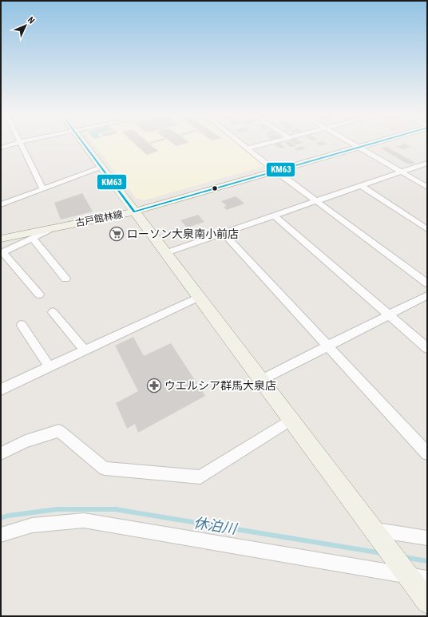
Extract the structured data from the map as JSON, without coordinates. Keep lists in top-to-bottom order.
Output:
{
  "streets": {
    "street": ["古戸館林線"]
  },
  "water": ["休泊川"],
  "places": {
    "supermarket": ["ローソン大泉南小前店"],
    "pharmacy": ["ウエルシア群馬大泉店"]
  },
  "lines": ["transit line KM63"],
  "north": "top right"
}
